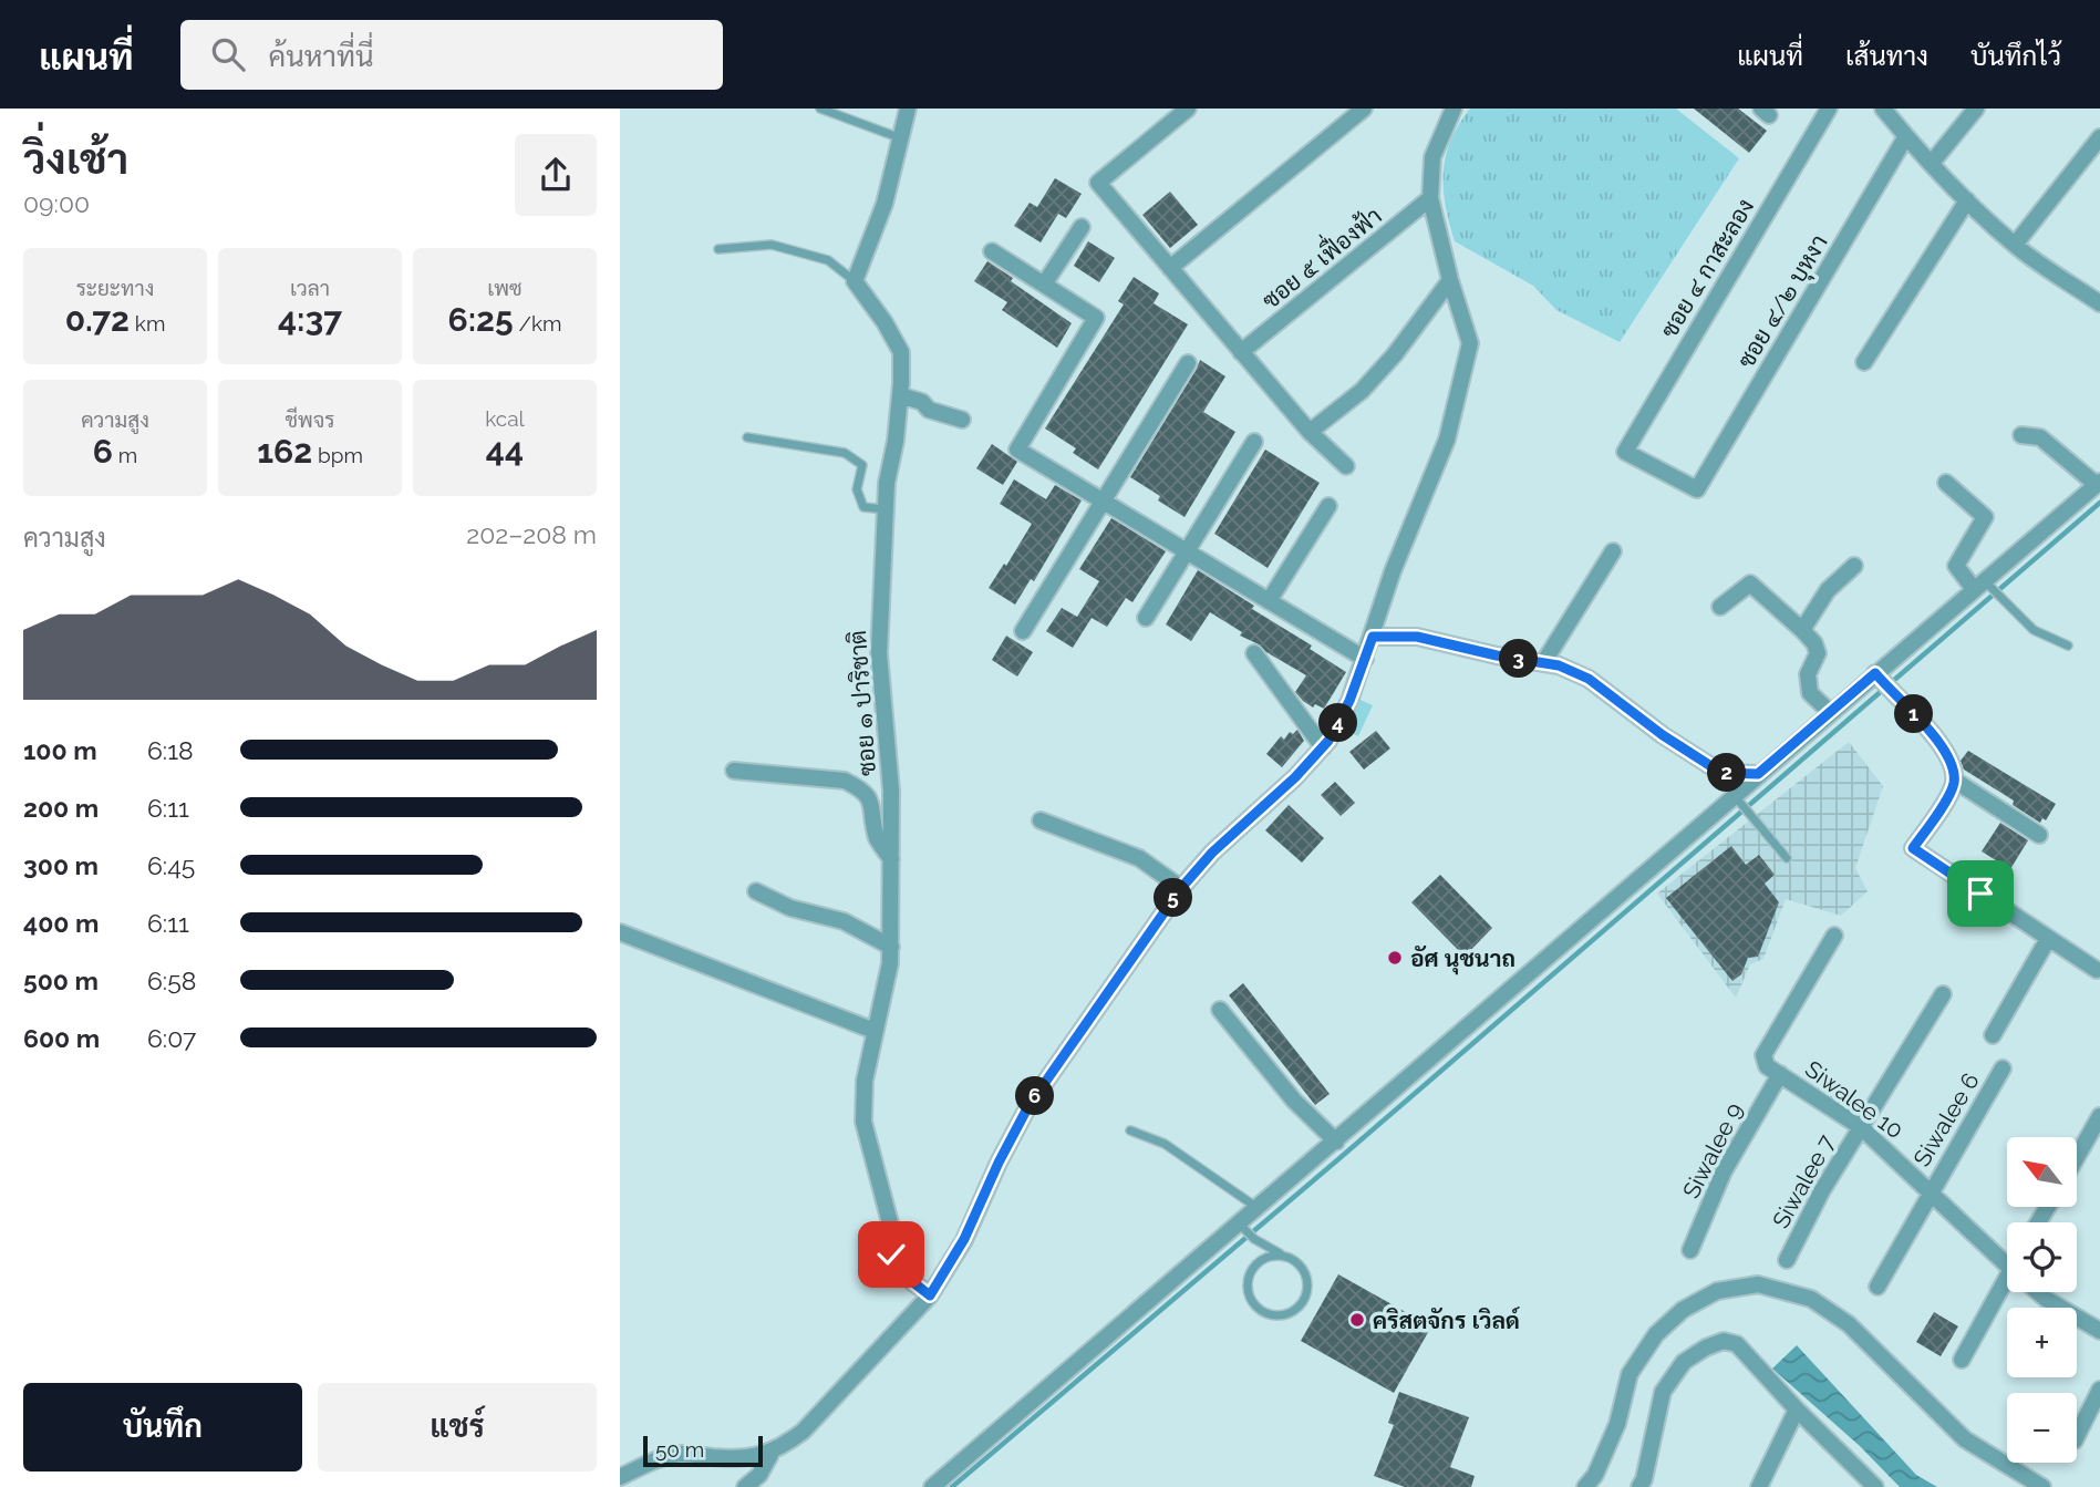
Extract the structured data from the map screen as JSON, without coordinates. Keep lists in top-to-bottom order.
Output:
{
  "streets": {
    "street": [
      "ซอย ๕ เฟื่องฟ้า",
      "ซอย ๔ กาสะลอง",
      "ซอย ๔/๒ บุหงา",
      "ซอย ๑ ปาริชาติ",
      "Siwalee 10",
      "Siwalee 6",
      "Siwalee 9",
      "Siwalee 7"
    ]
  },
  "crossings": [
    ["ซอย ๔ กาสะลอง", "ซอย ๔/๒ บุหงา"],
    ["Siwalee 10", "Siwalee 6"],
    ["Siwalee 10", "Siwalee 9"],
    ["Siwalee 10", "Siwalee 7"]
  ],
  "places": ["อัศ นุชนาถ", "คริสตจักร เวิลด์"],
  "scale_bar": "50 m",
  "north": "top left",
  "page": {
    "header": "แผนที่",
    "search": "ค้นหาที่นี่",
    "nav": ["แผนที่", "เส้นทาง", "บันทึกไว้"],
    "heading": ["วิ่งเช้า", "09:00"],
    "stats": [
      ["ระยะทาง", "0.72 km"],
      ["เวลา", "4:37"],
      ["เพซ", "6:25 /km"],
      ["ความสูง", "6 m"],
      ["ชีพจร", "162 bpm"],
      ["kcal", "44"]
    ],
    "chart": ["ความสูง", "202–208 m"],
    "pins": [
      "3",
      "1",
      "4",
      "2",
      "5",
      "6"
    ],
    "list": [
      {
        "name": "100 m",
        "note": "6:18"
      },
      {
        "name": "200 m",
        "note": "6:11"
      },
      {
        "name": "300 m",
        "note": "6:45"
      },
      {
        "name": "400 m",
        "note": "6:11"
      },
      {
        "name": "500 m",
        "note": "6:58"
      },
      {
        "name": "600 m",
        "note": "6:07"
      }
    ],
    "map_buttons": ["+", "−"],
    "buttons": ["บันทึก", "แชร์"],
    "scale": "50 m"
  }
}
